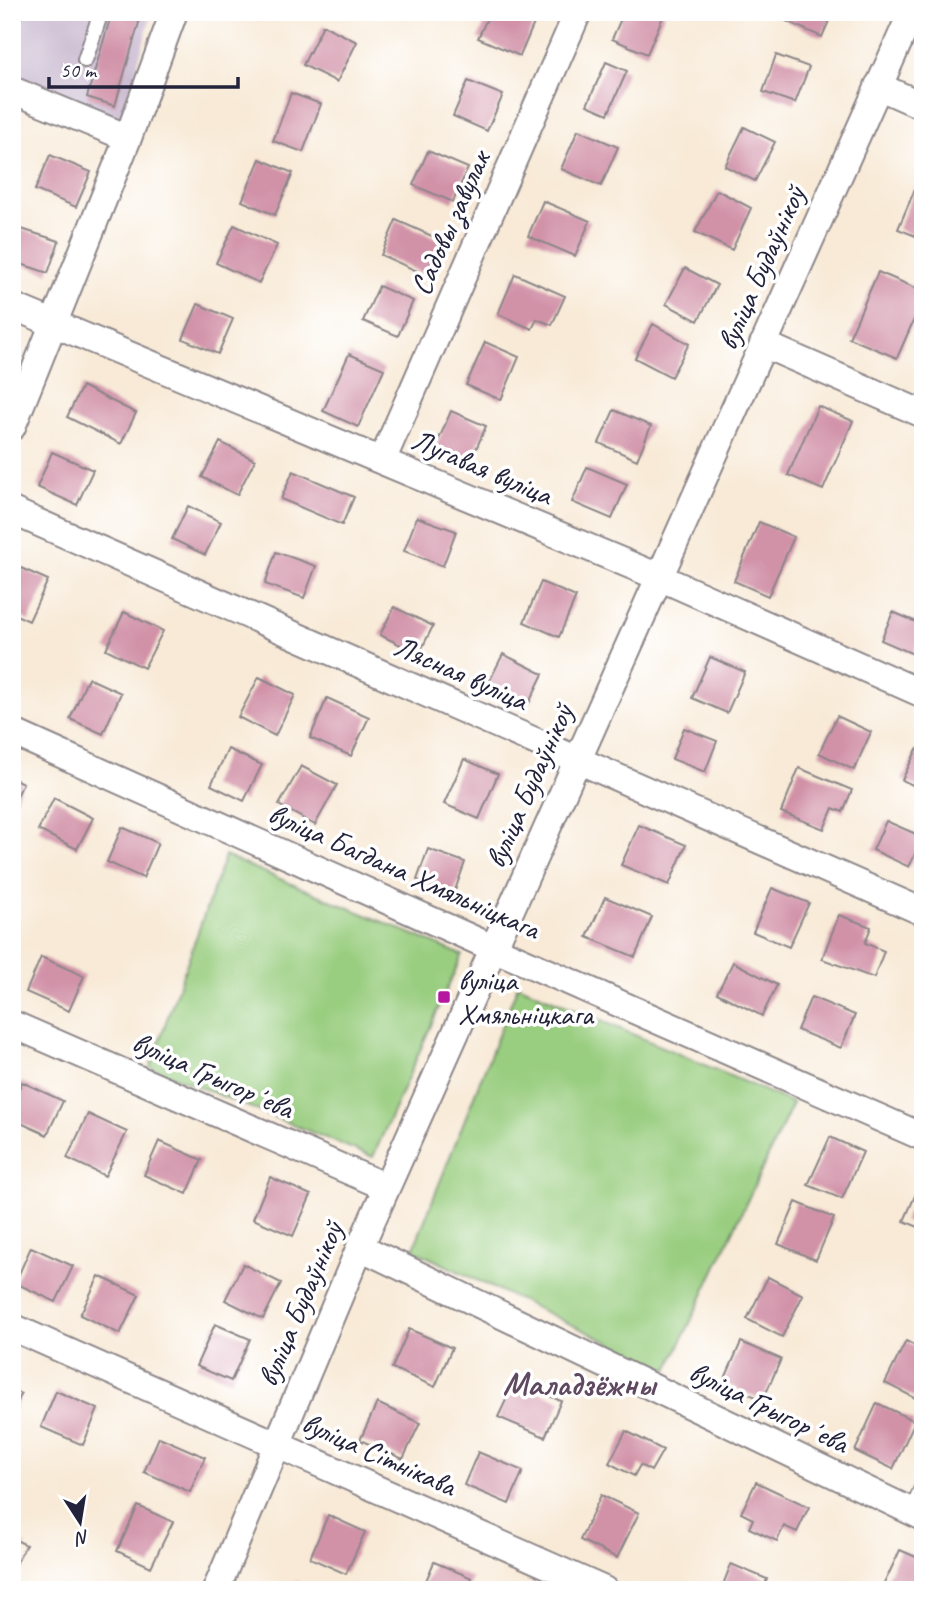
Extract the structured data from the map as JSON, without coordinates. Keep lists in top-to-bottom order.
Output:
{
  "streets": {
    "street": [
      "Садовы завулак",
      "вуліца Будаўнікоў",
      "Лугавая вуліца",
      "Лясная вуліца",
      "вуліца Багдана Хмяльніцкага",
      "вуліца Грыгорʼева",
      "вуліца Сітнікава"
    ]
  },
  "crossings": [
    ["Садовы завулак", "Лугавая вуліца"],
    ["вуліца Будаўнікоў", "Лугавая вуліца"],
    ["вуліца Будаўнікоў", "Лясная вуліца"],
    ["вуліца Будаўнікоў", "вуліца Багдана Хмяльніцкага"],
    ["вуліца Будаўнікоў", "вуліца Грыгорʼева"],
    ["вуліца Будаўнікоў", "вуліца Сітнікава"]
  ],
  "districts": ["Маладзёжны"],
  "places": {
    "transit": ["вуліца Хмяльніцкага"]
  },
  "scale_bar": "50 m",
  "north": "bottom"
}
